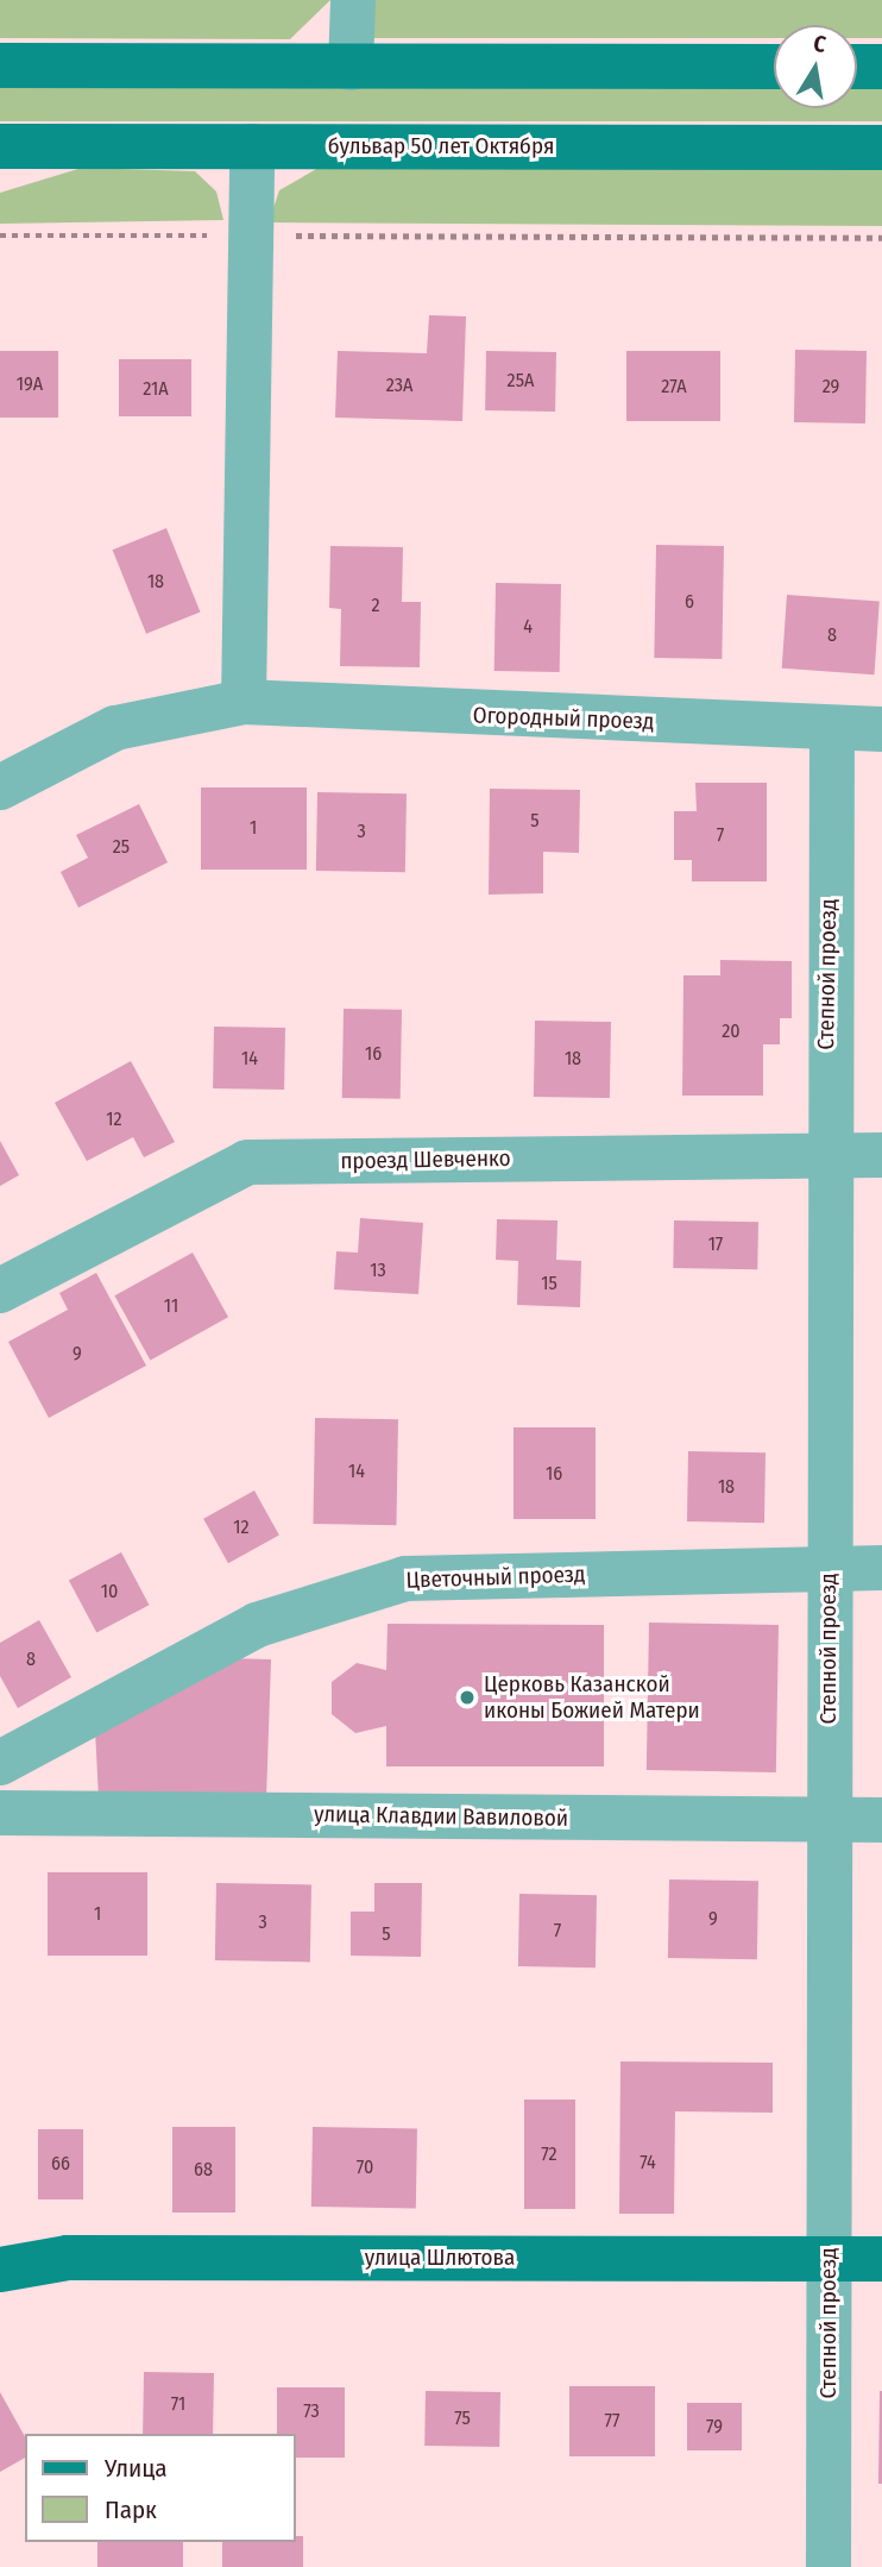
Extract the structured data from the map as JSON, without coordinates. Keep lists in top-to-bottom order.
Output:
{
  "streets": {
    "main road": ["бульвар 50 лет Октября", "улица Шлютова"],
    "street": [
      "Огородный проезд",
      "Степной проезд",
      "проезд Шевченко",
      "Цветочный проезд",
      "улица Клавдии Вавиловой"
    ]
  },
  "crossings": [
    ["Огородный проезд", "Степной проезд"],
    ["Степной проезд", "проезд Шевченко"],
    ["Степной проезд", "Цветочный проезд"],
    ["Степной проезд", "улица Клавдии Вавиловой"],
    ["Степной проезд", "улица Шлютова"]
  ],
  "places": ["Церковь Казанской иконы Божией Матери"],
  "house_numbers": [
    "25А",
    "19А",
    "23А",
    "27А",
    "29",
    "21А",
    "18",
    "6",
    "2",
    "4",
    "8",
    "5",
    "1",
    "3",
    "7",
    "25",
    "20",
    "16",
    "14",
    "18",
    "12",
    "17",
    "13",
    "15",
    "11",
    "9",
    "14",
    "16",
    "18",
    "12",
    "10",
    "8",
    "1",
    "9",
    "3",
    "7",
    "5",
    "72",
    "74",
    "66",
    "70",
    "68",
    "71",
    "73",
    "75",
    "77",
    "79"
  ],
  "legend": ["Улица", "Парк"],
  "north": "top"
}
